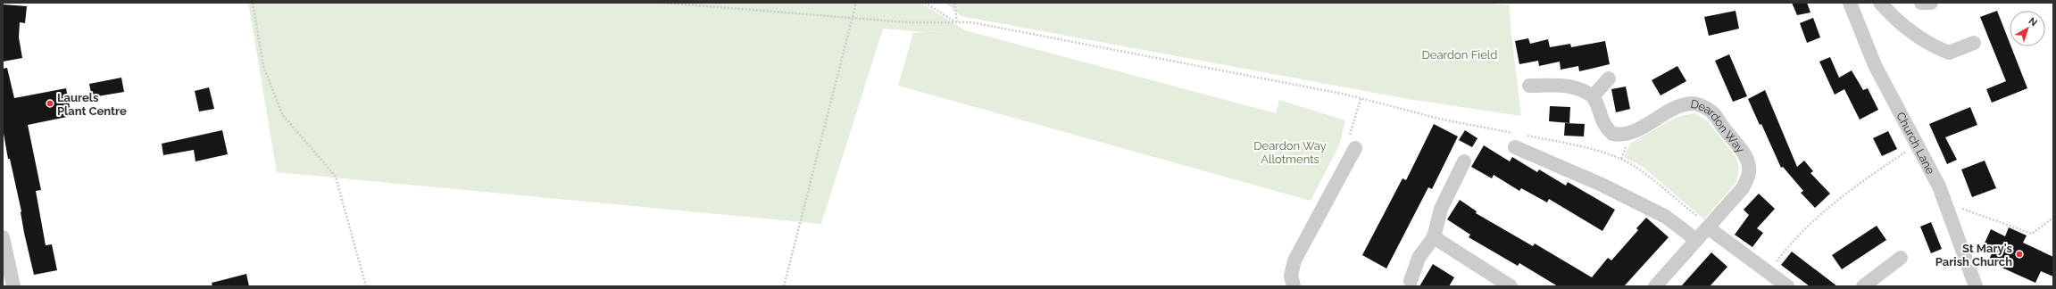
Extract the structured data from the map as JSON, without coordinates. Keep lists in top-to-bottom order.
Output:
{
  "streets": {
    "street": ["Deardon Way", "Church Lane"]
  },
  "parks": ["Deardon Field", "Deardon Way Allotments"],
  "places": ["Laurels Plant Centre", "St Mary's Parish Church"],
  "north": "top right"
}
